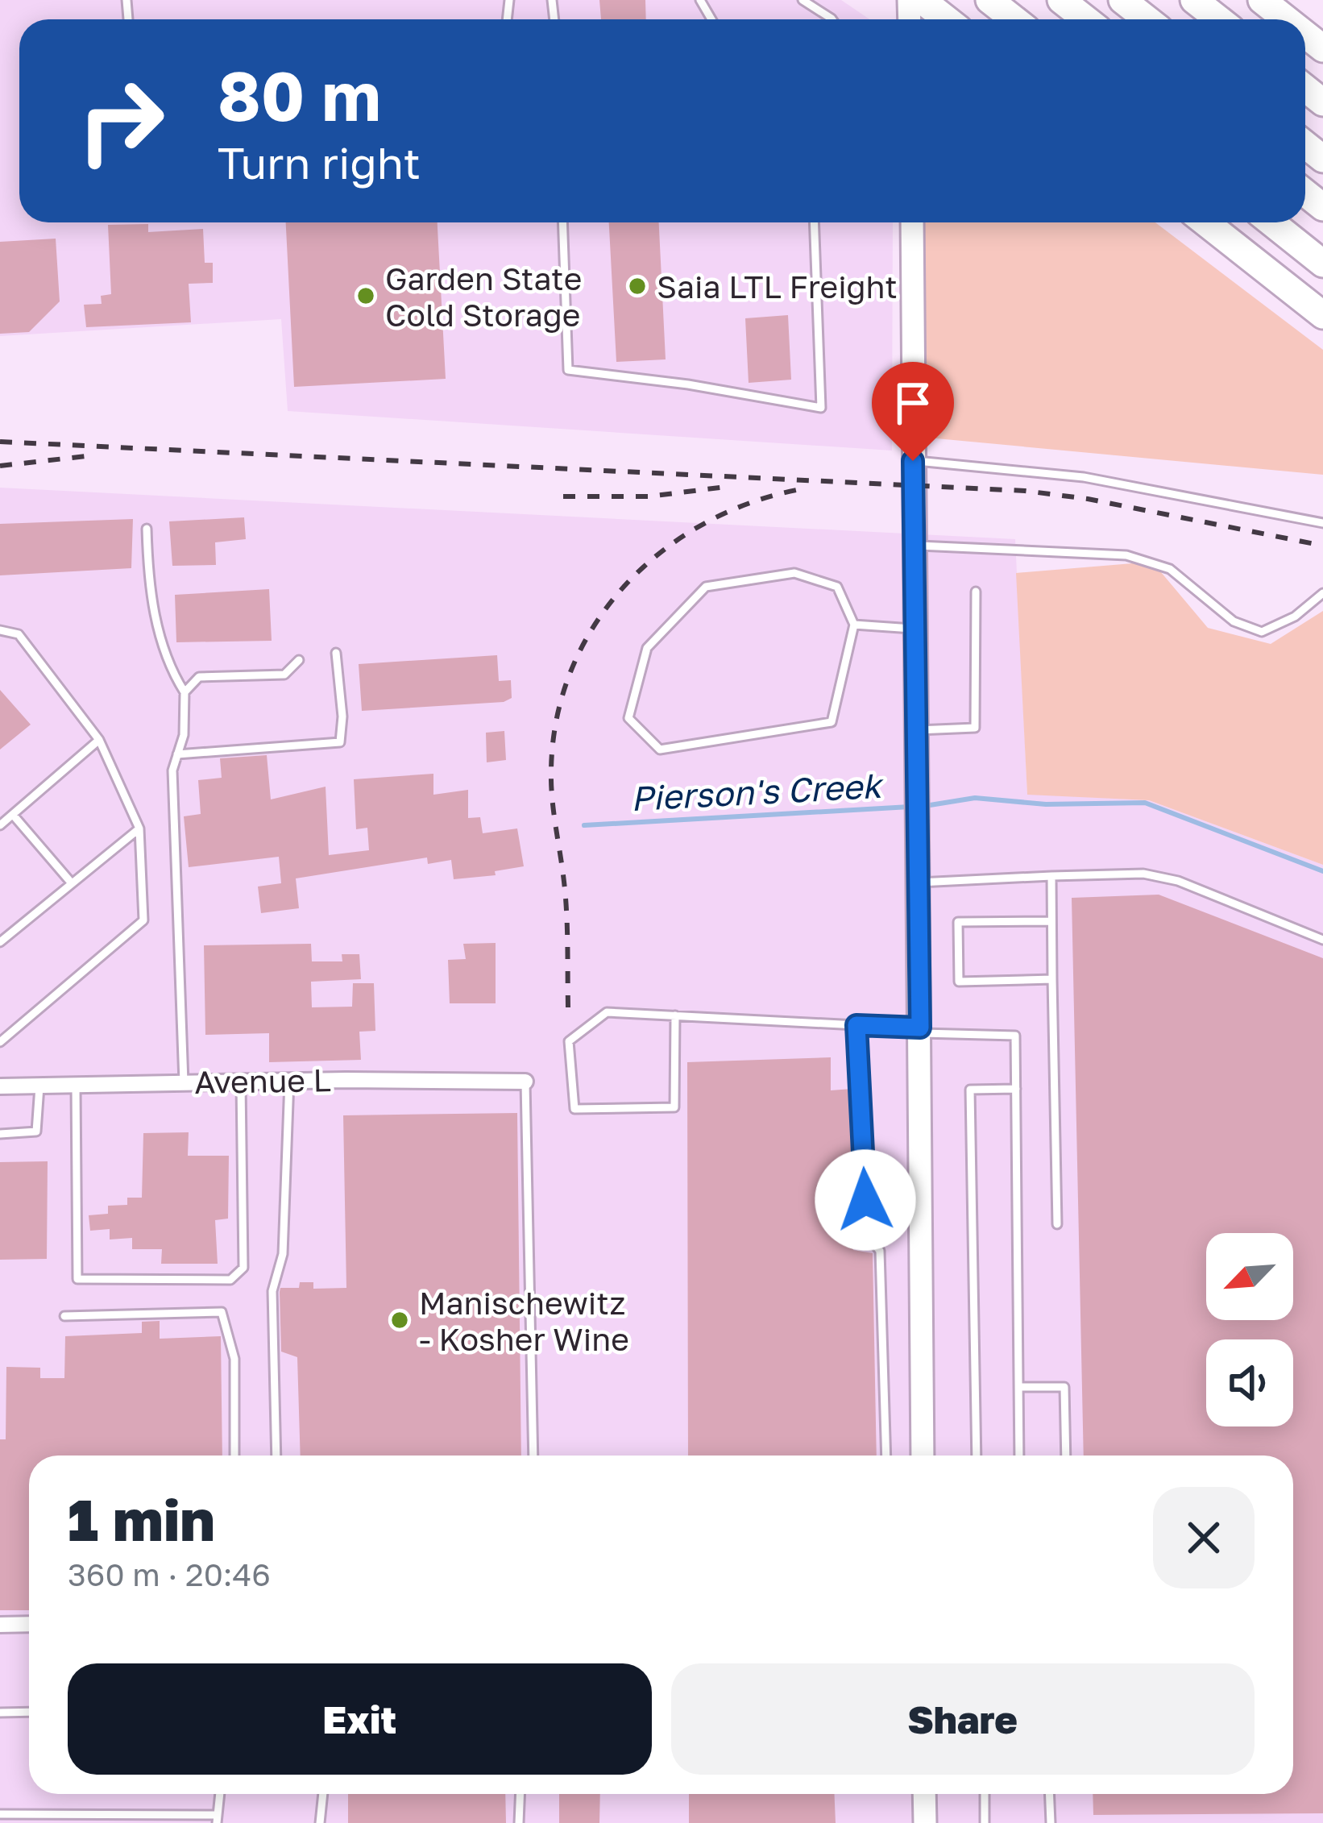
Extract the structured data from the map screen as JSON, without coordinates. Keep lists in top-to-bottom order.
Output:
{
  "streets": {
    "street": ["Avenue L"]
  },
  "water": ["Pierson's Creek"],
  "places": ["Saia LTL Freight", "Garden State Cold Storage", "Manischewitz - Kosher Wine"],
  "north": "bottom left",
  "page": {
    "turn": ["80 m", "Turn right"],
    "heading": ["1 min", "360 m · 20:46"],
    "buttons": ["Exit", "Share"]
  }
}
